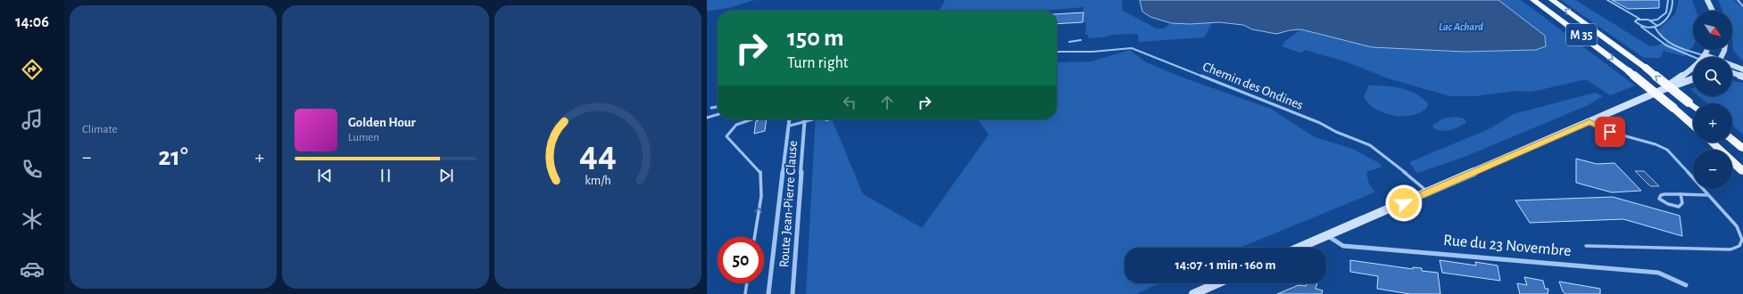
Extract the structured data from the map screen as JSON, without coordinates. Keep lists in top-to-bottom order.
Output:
{
  "streets": {
    "highway": ["M 35"],
    "street": ["Route Jean-Pierre Clause", "Rue du 23 Novembre"],
    "lane": ["Chemin des Ondines"]
  },
  "water": ["Lac Achard"],
  "north": "bottom right",
  "page": {
    "tabs": "14:06",
    "tile": "Climate",
    "map_buttons": ["+", "−"],
    "turn": ["150 m", "Turn right"],
    "song": ["Golden Hour", "Lumen"],
    "heat": ["−", "21°", "+"],
    "limit": "50",
    "trip": "14:07 · 1 min · 160 m",
    "gauge": ["44", "km/h"]
  }
}
